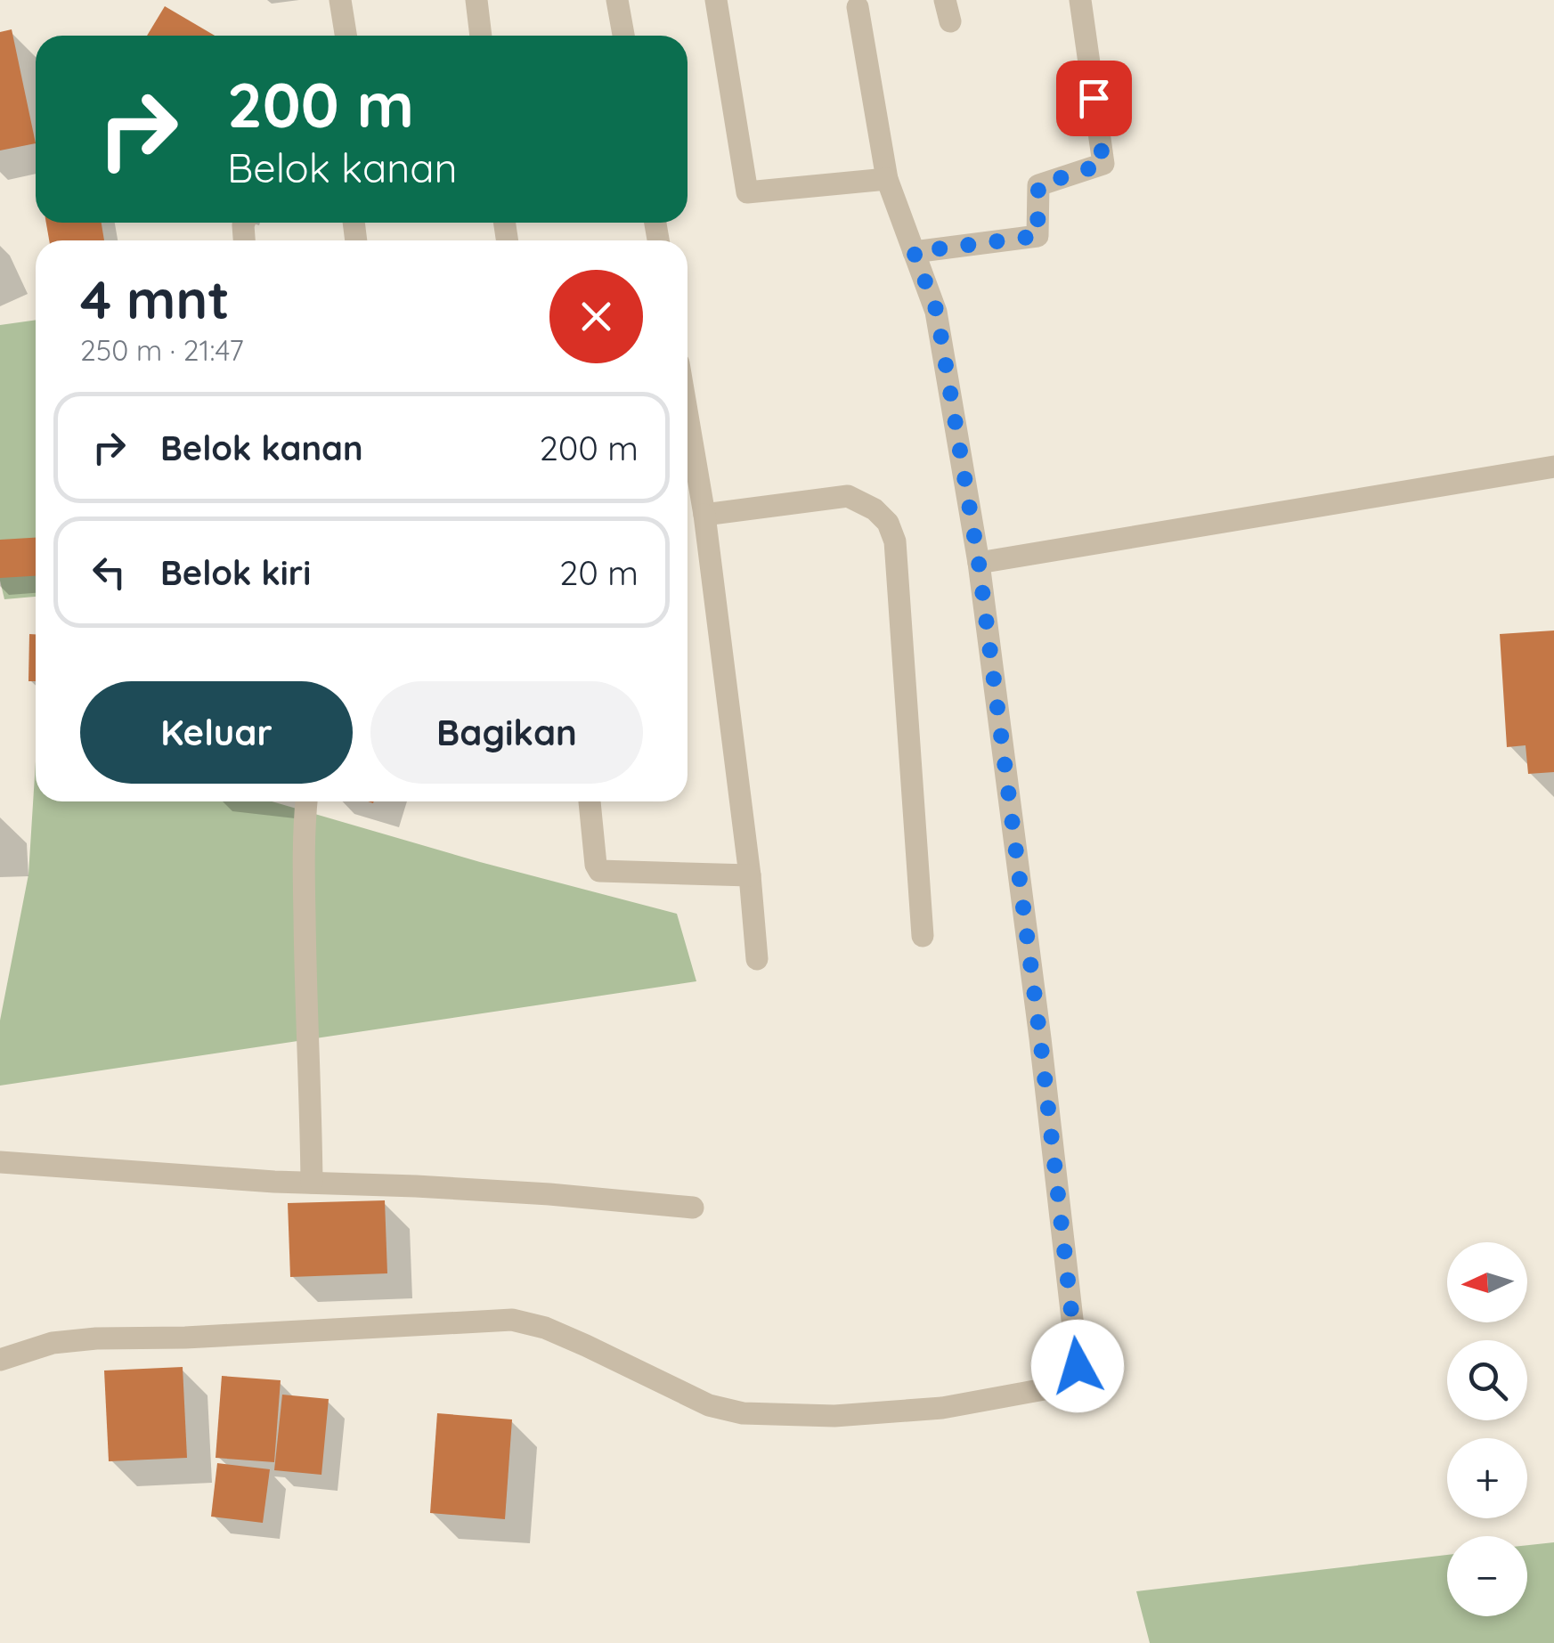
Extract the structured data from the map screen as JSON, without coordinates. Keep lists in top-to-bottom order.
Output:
{
  "north": "left",
  "page": {
    "turn": ["200 m", "Belok kanan"],
    "heading": ["4 mnt", "250 m · 21:47"],
    "list": [
      {
        "name": "Belok kanan",
        "value": "200 m"
      },
      {
        "name": "Belok kiri",
        "value": "20 m"
      }
    ],
    "buttons": ["Keluar", "Bagikan"],
    "map_buttons": ["+", "−"]
  }
}
